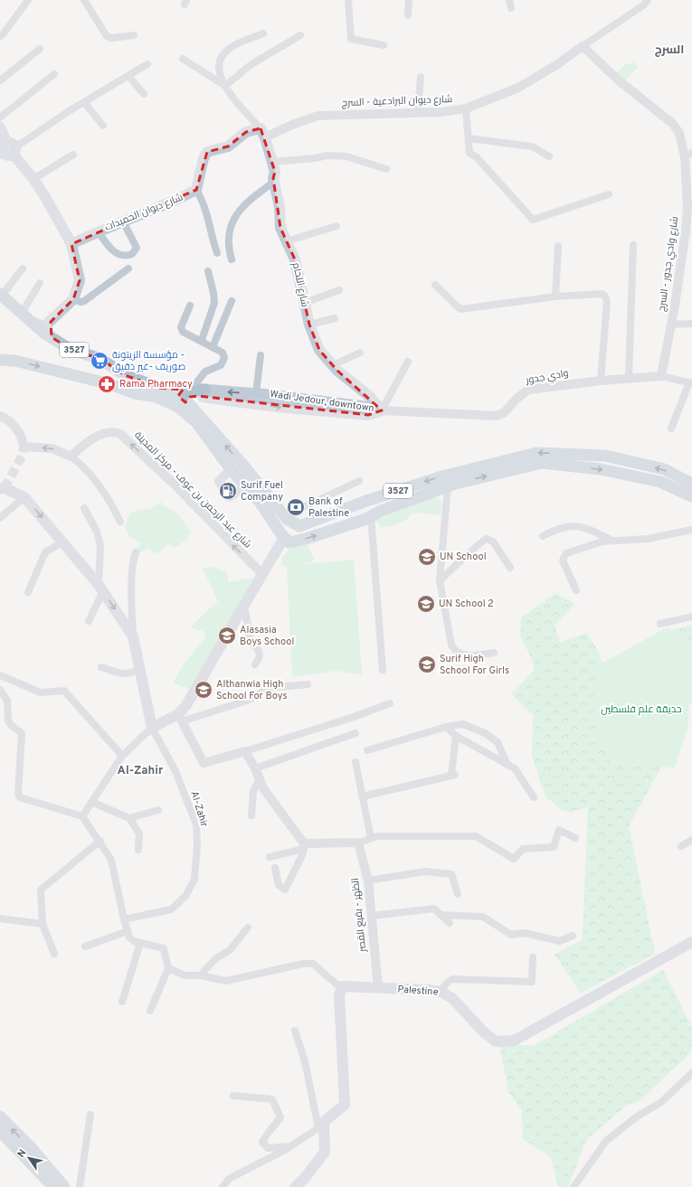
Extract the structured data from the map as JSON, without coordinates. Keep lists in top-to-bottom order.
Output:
{
  "streets": {
    "main road": [
      "شارع ديوان الحميدات",
      "شارع اللحام",
      "3527",
      "Wadi Jedour, downtown",
      "Palestine"
    ],
    "street": [
      "شارع ديوان البرادعية - السرج",
      "شارع وادي جدور - السرج",
      "وادي جدور",
      "شارع عبد الرحمن بن عوف - مركز المدينة",
      "Al-Zahir",
      "الظهر - بقيع القصر"
    ]
  },
  "crossings": [
    ["شارع ديوان البرادعية - السرج", "شارع وادي جدور - السرج"],
    ["شارع ديوان البرادعية - السرج", "شارع اللحام"],
    ["شارع وادي جدور - السرج", "وادي جدور"],
    ["شارع اللحام", "وادي جدور"],
    ["شارع اللحام", "Wadi Jedour, downtown"],
    ["3527", "Wadi Jedour, downtown"],
    ["وادي جدور", "Wadi Jedour, downtown"],
    ["الظهر - بقيع القصر", "Palestine"]
  ],
  "one_way": ["شارع عبد الرحمن بن عوف - مركز المدينة"],
  "districts": ["السرج", "Al-Zahir"],
  "parks": ["حديقة علم فلسطين"],
  "places": {
    "supermarket": ["مؤسسة الزيتونة - صوريف -غير دقيق"],
    "pharmacy": ["Rama Pharmacy"],
    "fuel station": ["Surif Fuel Company"],
    "bank": ["Bank of Palestine"],
    "school or university": [
      "UN School",
      "UN School 2",
      "Alasasia Boys School",
      "Surif High School For Girls",
      "Althanwia High School For Boys"
    ]
  },
  "north": "top left"
}
